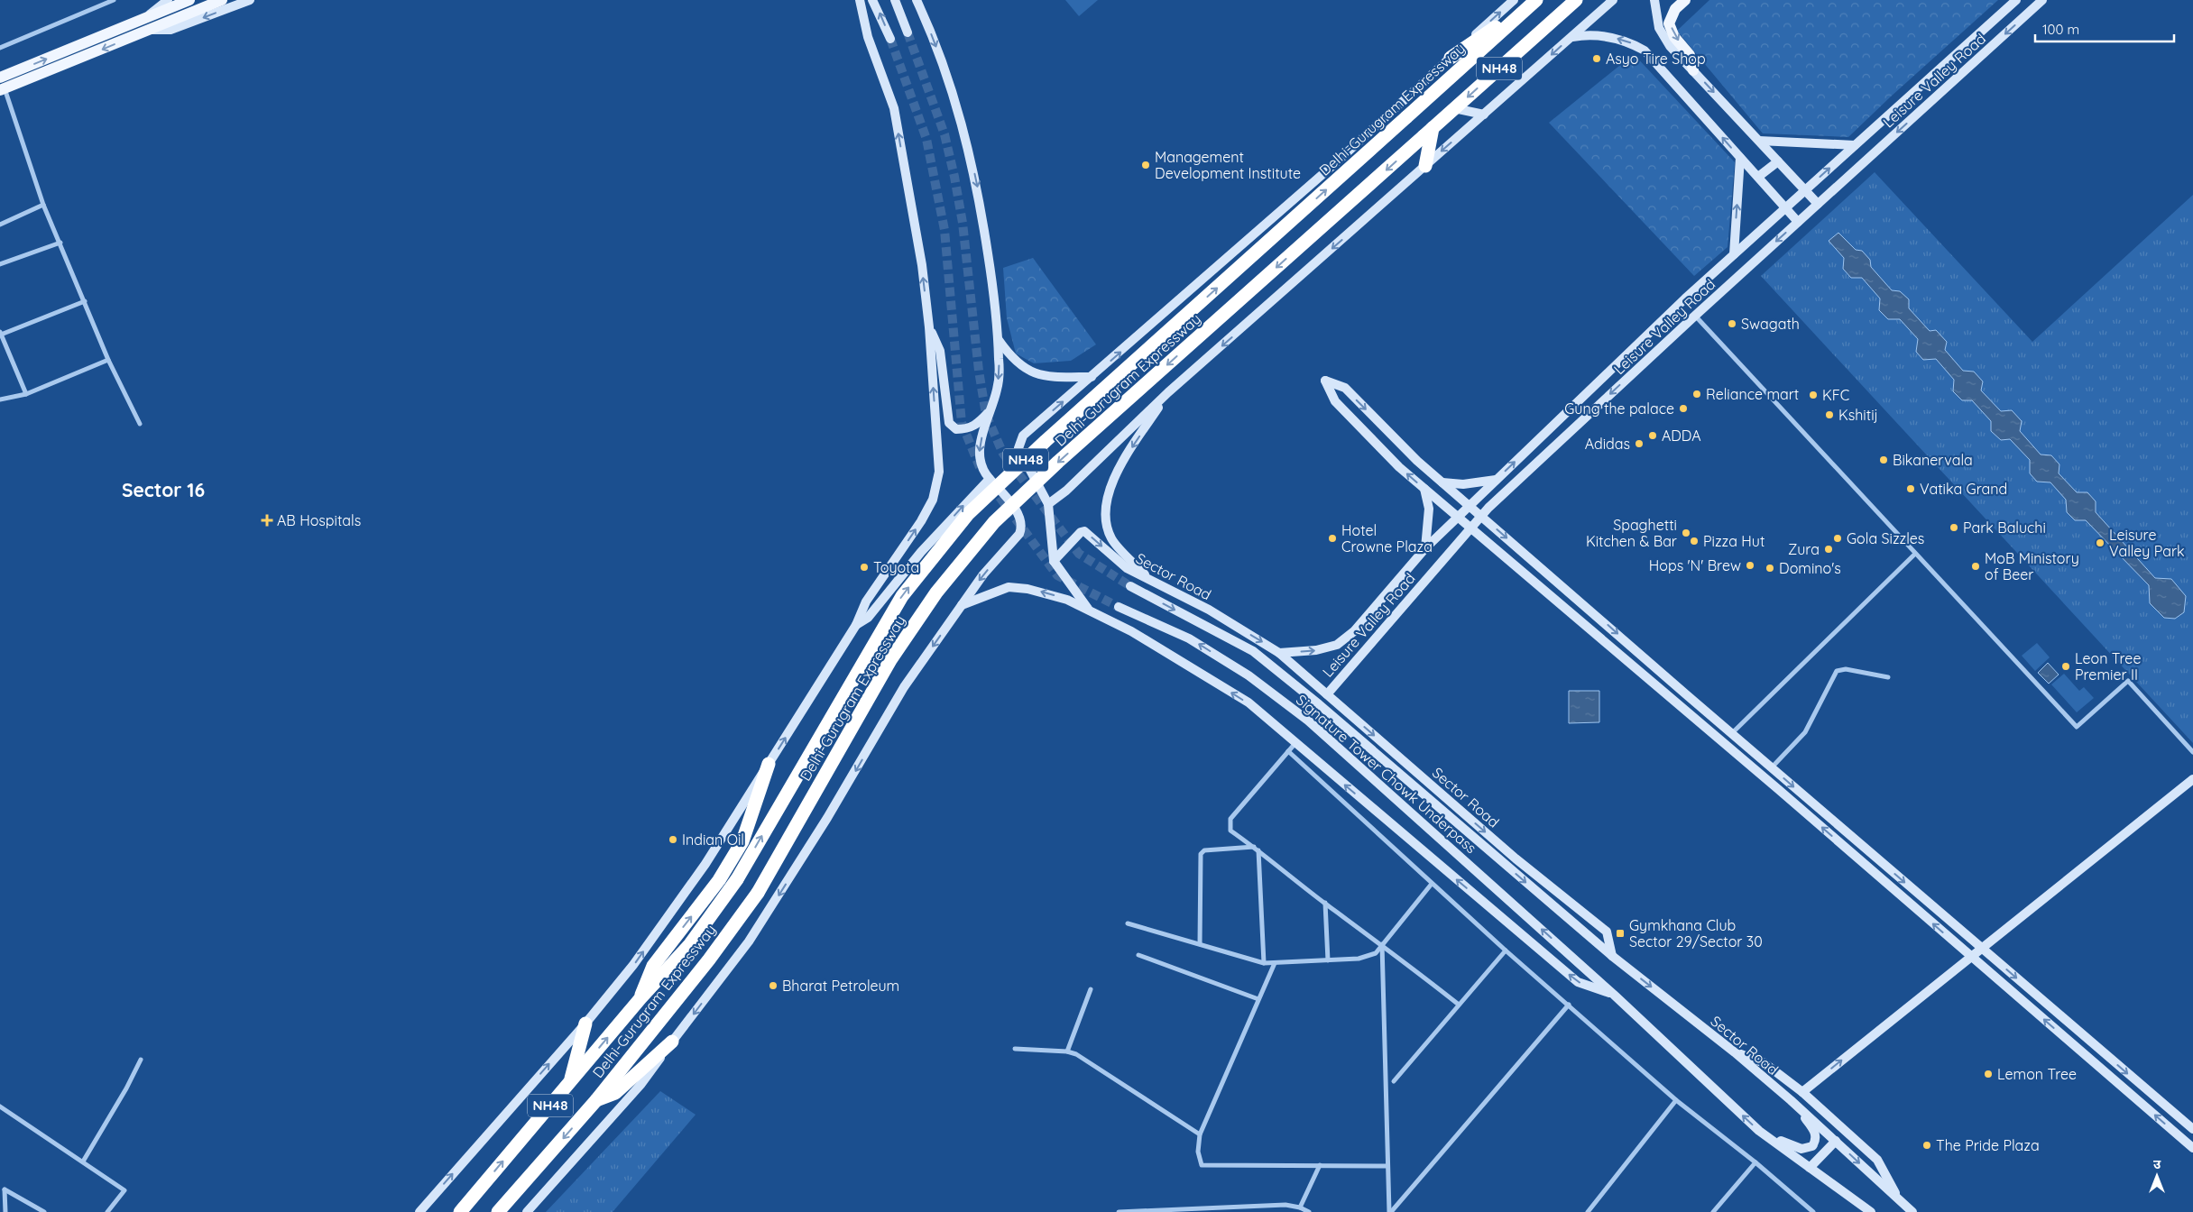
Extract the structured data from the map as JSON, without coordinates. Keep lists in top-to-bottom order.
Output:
{
  "streets": {
    "highway": ["NH48", "Delhi-Gurugram Expressway"],
    "street": ["Leisure Valley Road", "Sector Road", "Signature Tower Chowk Underpass"]
  },
  "crossings": [
    ["Leisure Valley Road", "Sector Road"],
    ["Sector Road", "Signature Tower Chowk Underpass"]
  ],
  "districts": ["Sector 16"],
  "places": {
    "other": [
      "Asyo Tire Shop",
      "Management Development Institute",
      "Swagath",
      "Reliance mart",
      "KFC",
      "Gung the palace",
      "Kshitij",
      "ADDA",
      "Adidas",
      "Bikanervala",
      "Vatika Grand",
      "Park Baluchi",
      "Spaghetti Kitchen & Bar",
      "Hotel Crowne Plaza",
      "Gola Sizzles",
      "Pizza Hut",
      "Leisure Valley Park",
      "Zura",
      "Hops 'N' Brew",
      "MoB Ministory of Beer",
      "Toyota",
      "Domino's",
      "Leon Tree Premier II",
      "Indian Oil",
      "Bharat Petroleum",
      "Lemon Tree",
      "The Pride Plaza"
    ],
    "health": ["AB Hospitals"],
    "transit": ["Gymkhana Club Sector 29/Sector 30"]
  },
  "scale_bar": "100 m",
  "north": "top"
}
